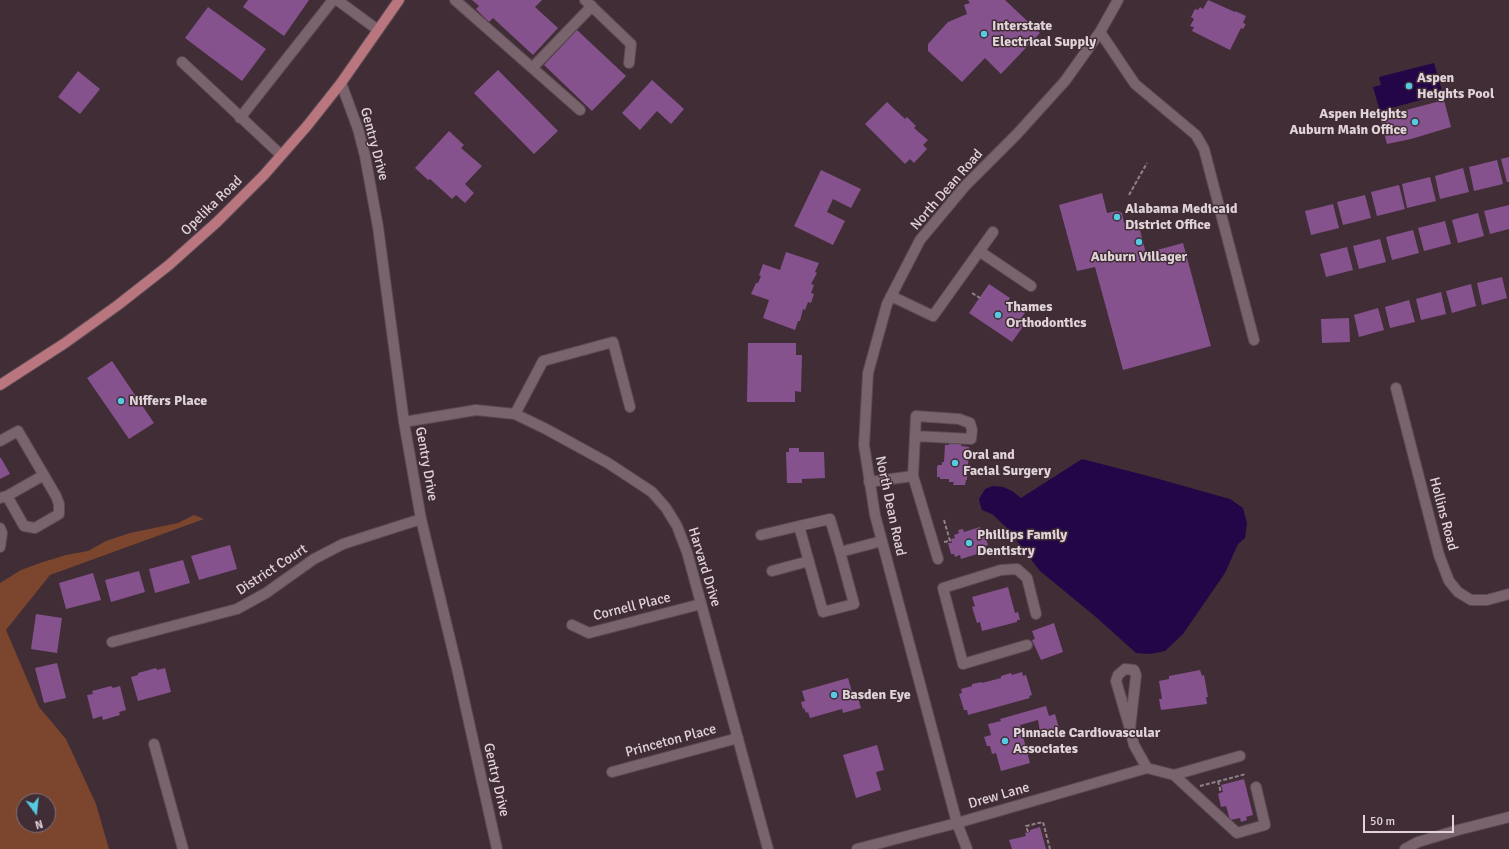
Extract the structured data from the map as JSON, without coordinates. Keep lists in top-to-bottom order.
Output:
{
  "streets": {
    "main road": ["Opelika Road"],
    "street": [
      "Gentry Drive",
      "North Dean Road",
      "Hollins Road",
      "Harvard Drive",
      "District Court",
      "Cornell Place",
      "Princeton Place",
      "Drew Lane"
    ]
  },
  "crossings": [
    ["Gentry Drive", "Opelika Road"],
    ["Gentry Drive", "Harvard Drive"],
    ["Gentry Drive", "District Court"],
    ["North Dean Road", "Drew Lane"],
    ["Harvard Drive", "Cornell Place"],
    ["Harvard Drive", "Princeton Place"]
  ],
  "places": [
    "Interstate Electrical Supply",
    "Aspen Heights Pool",
    "Aspen Heights Auburn Main Office",
    "Alabama Medicaid District Office",
    "Auburn Villager",
    "Thames Orthodontics",
    "Niffers Place",
    "Oral and Facial Surgery",
    "Phillips Family Dentistry",
    "Basden Eye",
    "Pinnacle Cardiovascular Associates"
  ],
  "scale_bar": "50 m",
  "north": "bottom"
}
